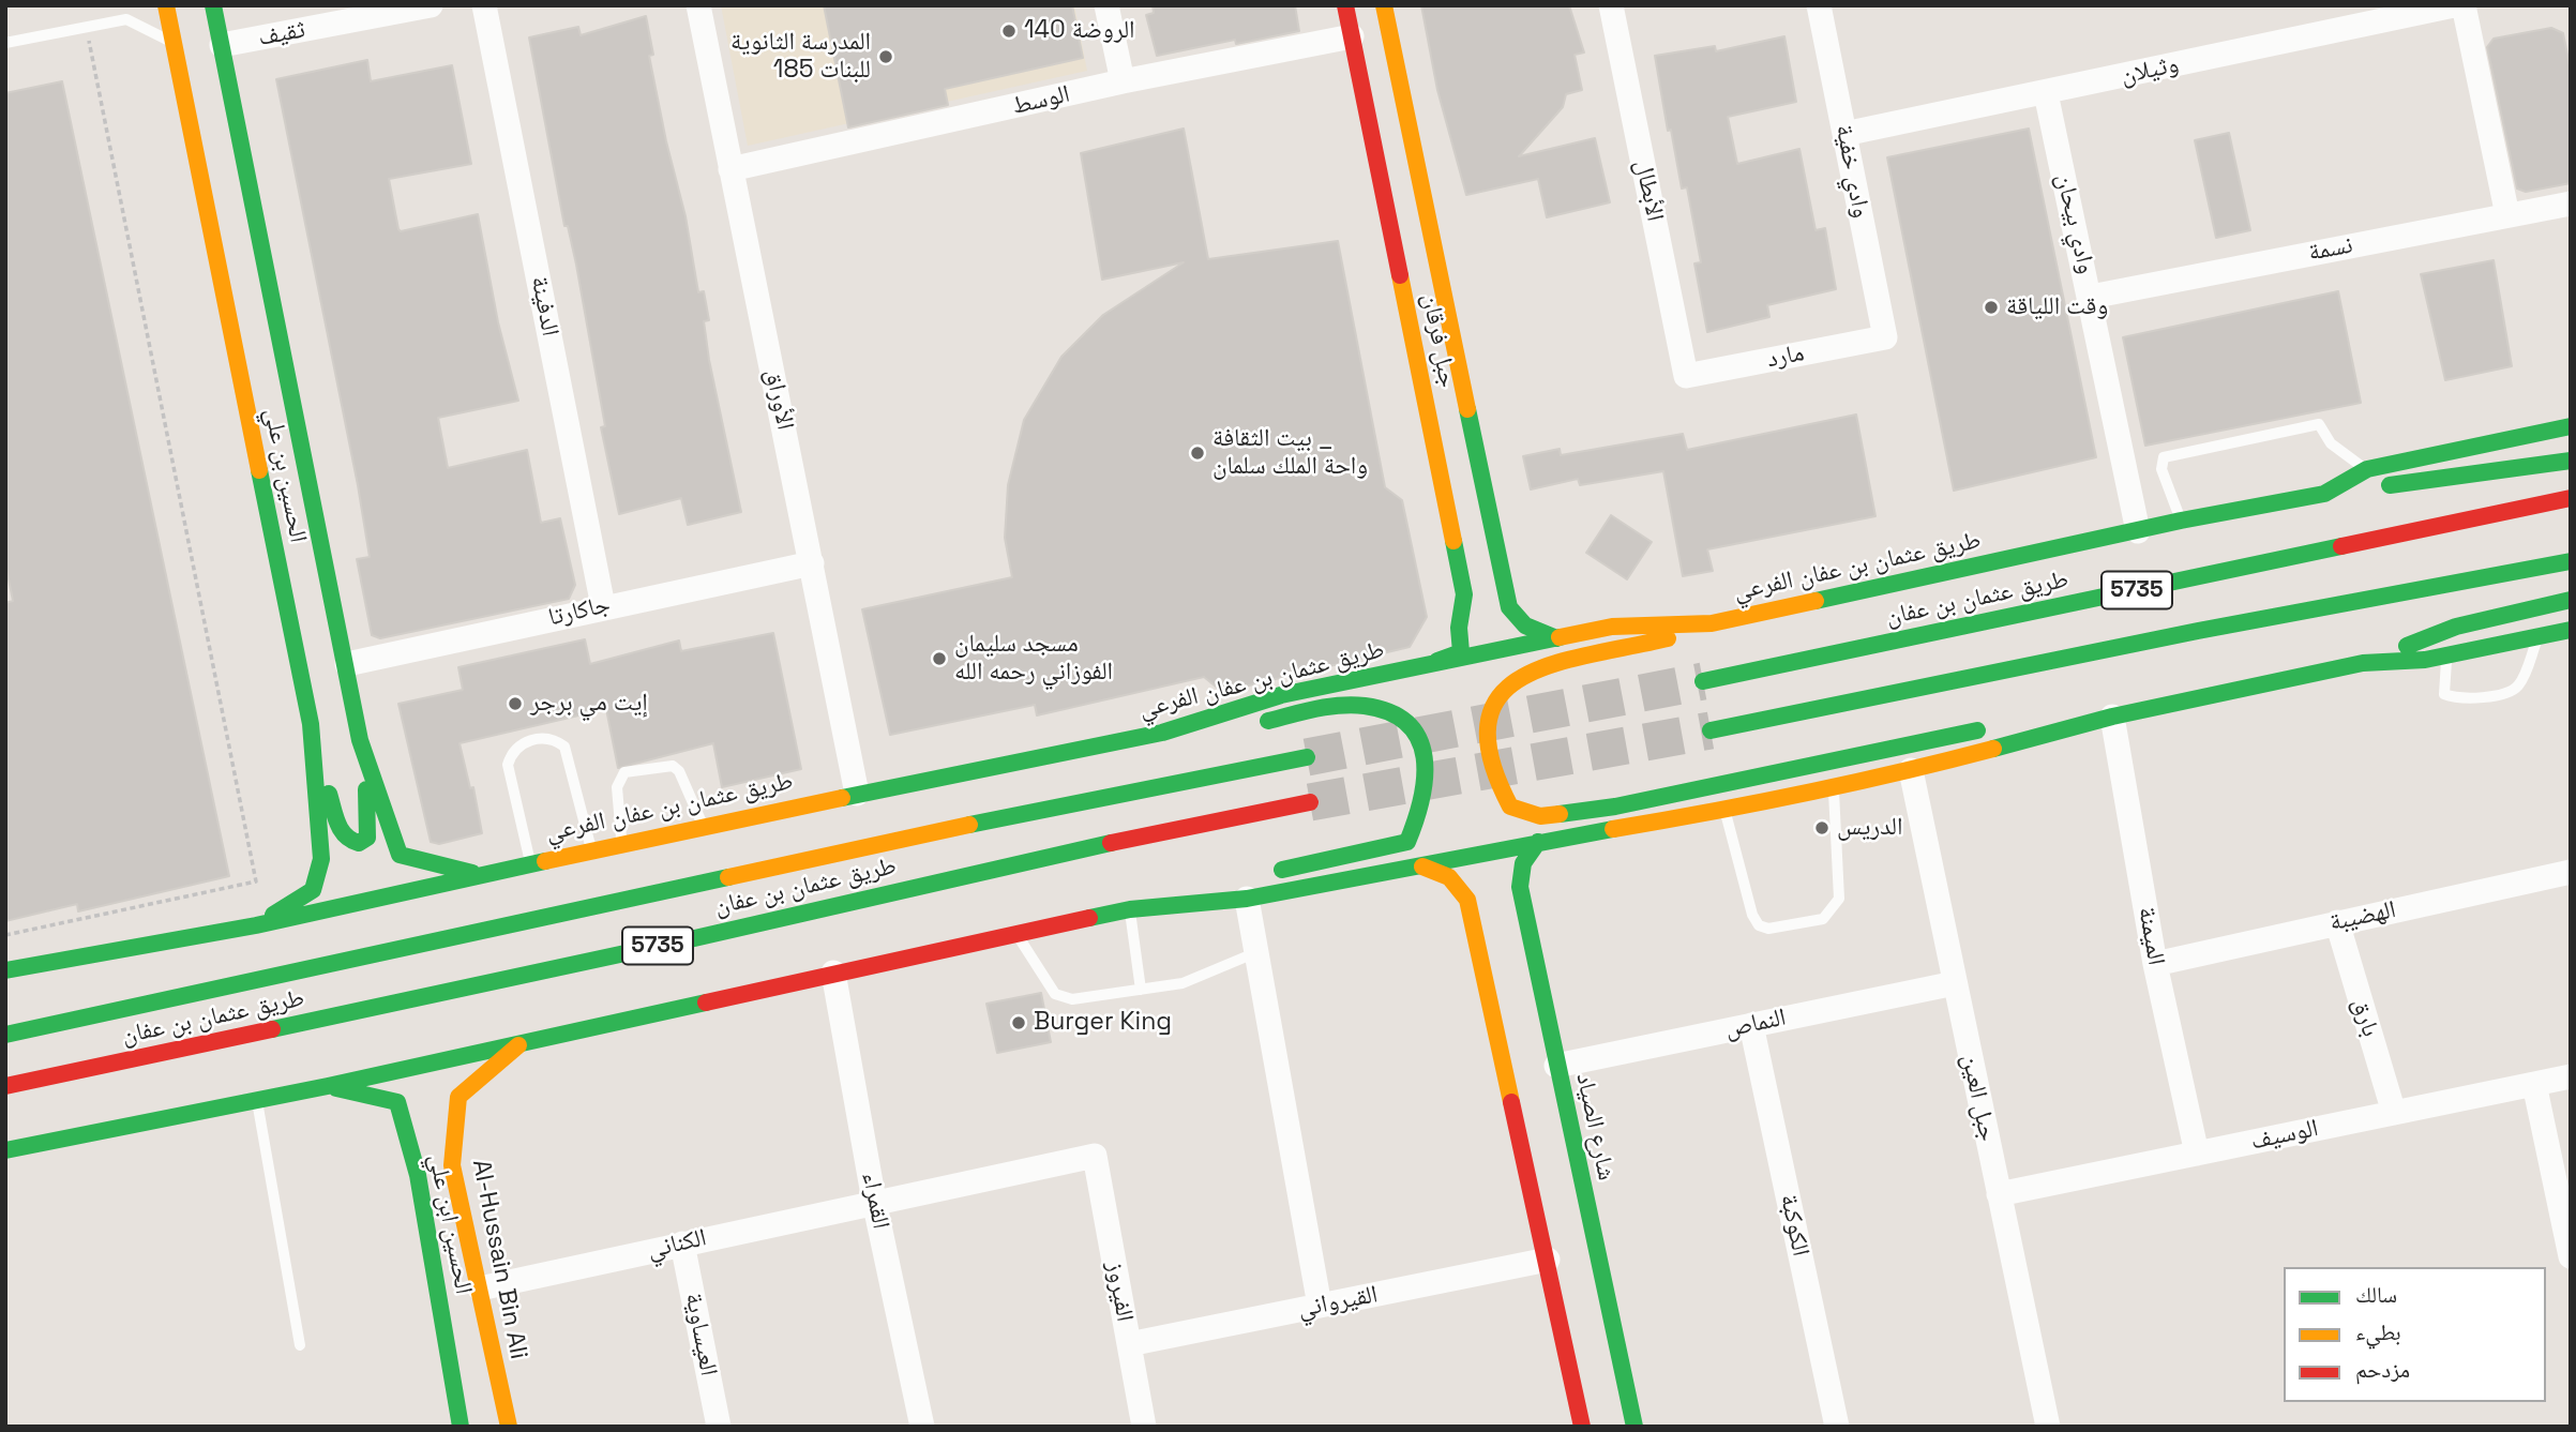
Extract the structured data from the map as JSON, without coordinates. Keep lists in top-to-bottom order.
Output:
{
  "streets": {
    "street": [
      "ثقيف",
      "وثيلان",
      "الوسط",
      "وادي خفية",
      "الأبطال",
      "وادي بيحان",
      "نسمة",
      "الدفينة",
      "جبل فرقان",
      "مارد",
      "الأوراق",
      "الحسين بن علي",
      "طريق عثمان بن عفان الفرعي",
      "5735",
      "طريق عثمان بن عفان",
      "جاكارتا",
      "الهضيبة",
      "الميمنة",
      "بارق",
      "النماص",
      "جبل العين",
      "شارع الصياد",
      "الوسيف",
      "القمراء",
      "الحسين ابن علي",
      "الكوكبة",
      "الكناني",
      "Al-Hussain Bin Ali",
      "الفيروز",
      "القيرواني",
      "العيساوية"
    ]
  },
  "crossings": [
    ["ثقيف", "الحسين بن علي"],
    ["وثيلان", "وادي خفية"],
    ["وثيلان", "وادي بيحان"],
    ["الوسط", "جبل فرقان"],
    ["الوسط", "الأوراق"],
    ["وادي خفية", "مارد"],
    ["الأبطال", "مارد"],
    ["وادي بيحان", "نسمة"],
    ["وادي بيحان", "طريق عثمان بن عفان الفرعي"],
    ["الدفينة", "جاكارتا"],
    ["جبل فرقان", "طريق عثمان بن عفان الفرعي"],
    ["الأوراق", "طريق عثمان بن عفان الفرعي"],
    ["الأوراق", "جاكارتا"],
    ["الحسين بن علي", "طريق عثمان بن عفان الفرعي"],
    ["الحسين بن علي", "جاكارتا"],
    ["الهضيبة", "الميمنة"],
    ["الهضيبة", "بارق"],
    ["الميمنة", "الوسيف"],
    ["بارق", "الوسيف"],
    ["النماص", "جبل العين"],
    ["النماص", "شارع الصياد"],
    ["النماص", "الكوكبة"],
    ["جبل العين", "الوسيف"],
    ["القمراء", "الكناني"],
    ["الكناني", "Al-Hussain Bin Ali"],
    ["الكناني", "الفيروز"],
    ["الكناني", "العيساوية"],
    ["الفيروز", "القيرواني"]
  ],
  "places": [
    "الروضة 140",
    "المدرسة الثانوية 185 للبنات",
    "وقت اللياقة",
    "بيت الثقافة _ واحة الملك سلمان",
    "مسجد سليمان الفوزاني رحمه الله",
    "إيت مي برجر",
    "الدريس",
    "Burger King"
  ],
  "legend": ["سالك", "بطيء", "مزدحم"]
}
